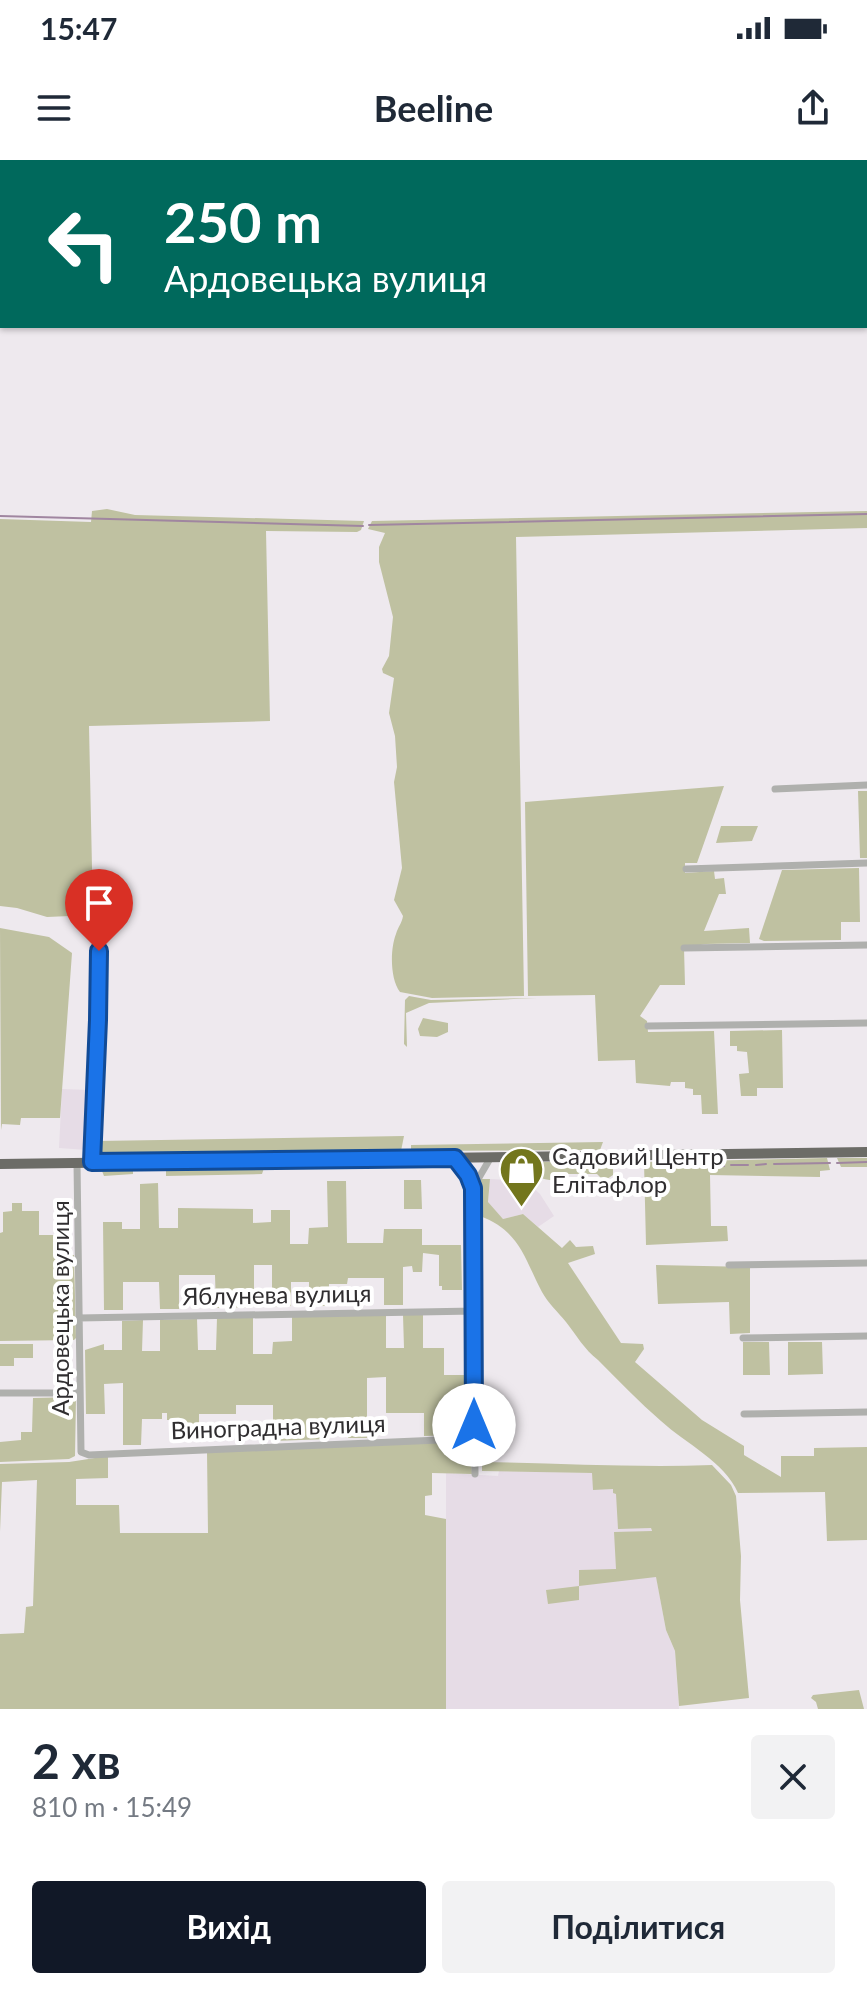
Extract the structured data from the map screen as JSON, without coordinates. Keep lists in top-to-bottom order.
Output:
{
  "streets": {
    "street": ["Яблунева вулиця", "Ардовецька вулиця", "Виноградна вулиця"]
  },
  "crossings": [
    ["Яблунева вулиця", "Ардовецька вулиця"],
    ["Ардовецька вулиця", "Виноградна вулиця"]
  ],
  "places": {
    "shop": ["Садовий Центр Елітафлор"]
  },
  "page": {
    "status": "15:47",
    "header": "Beeline",
    "turn": ["250 m", "Ардовецька вулиця"],
    "heading": ["2 хв", "810 m · 15:49"],
    "buttons": ["Вихід", "Поділитися"]
  }
}
